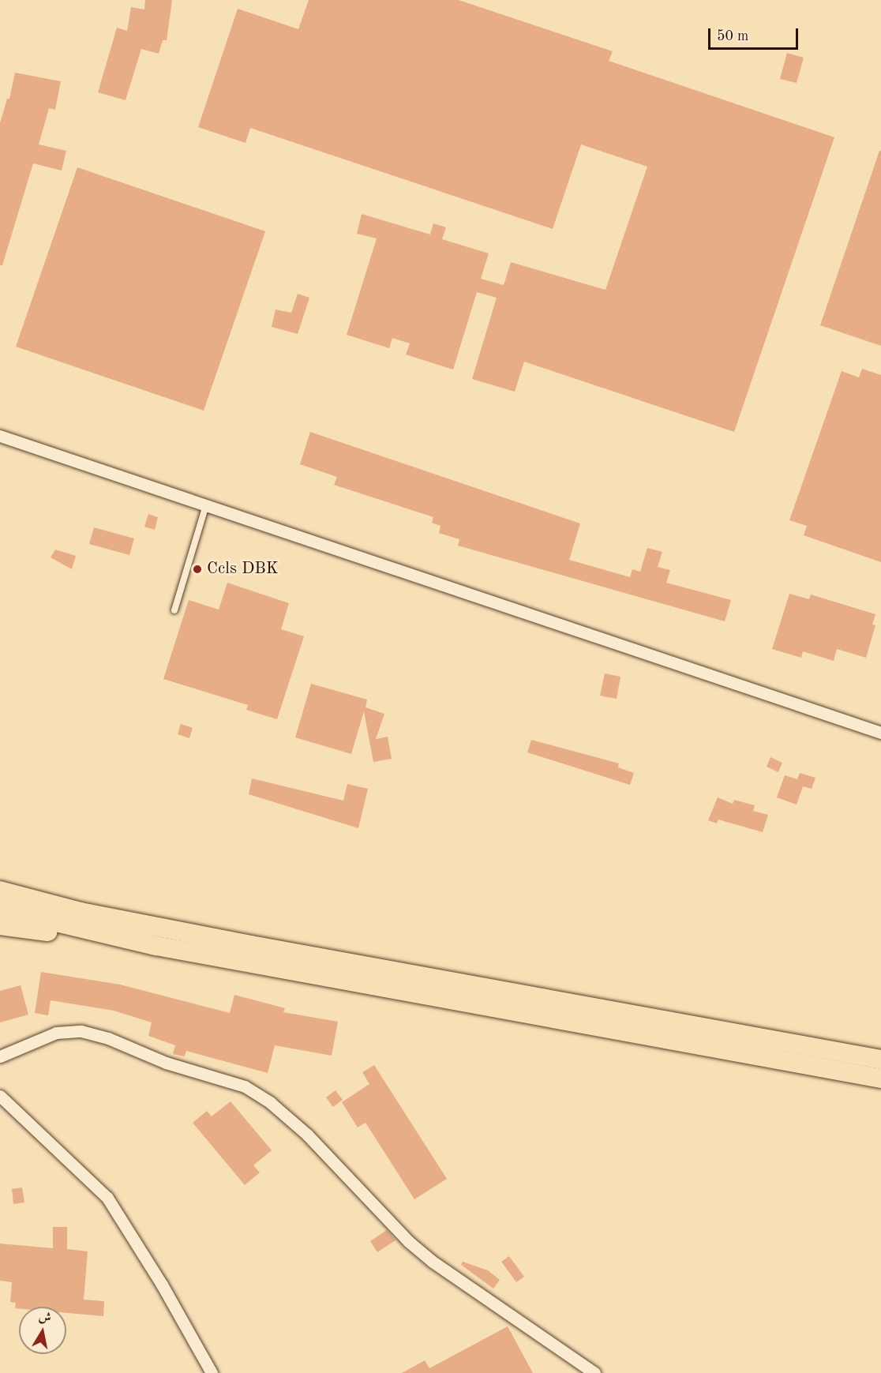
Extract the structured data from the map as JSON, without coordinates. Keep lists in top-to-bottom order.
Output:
{
  "places": ["Ccls DBK"],
  "scale_bar": "50 m",
  "north": "top"
}
